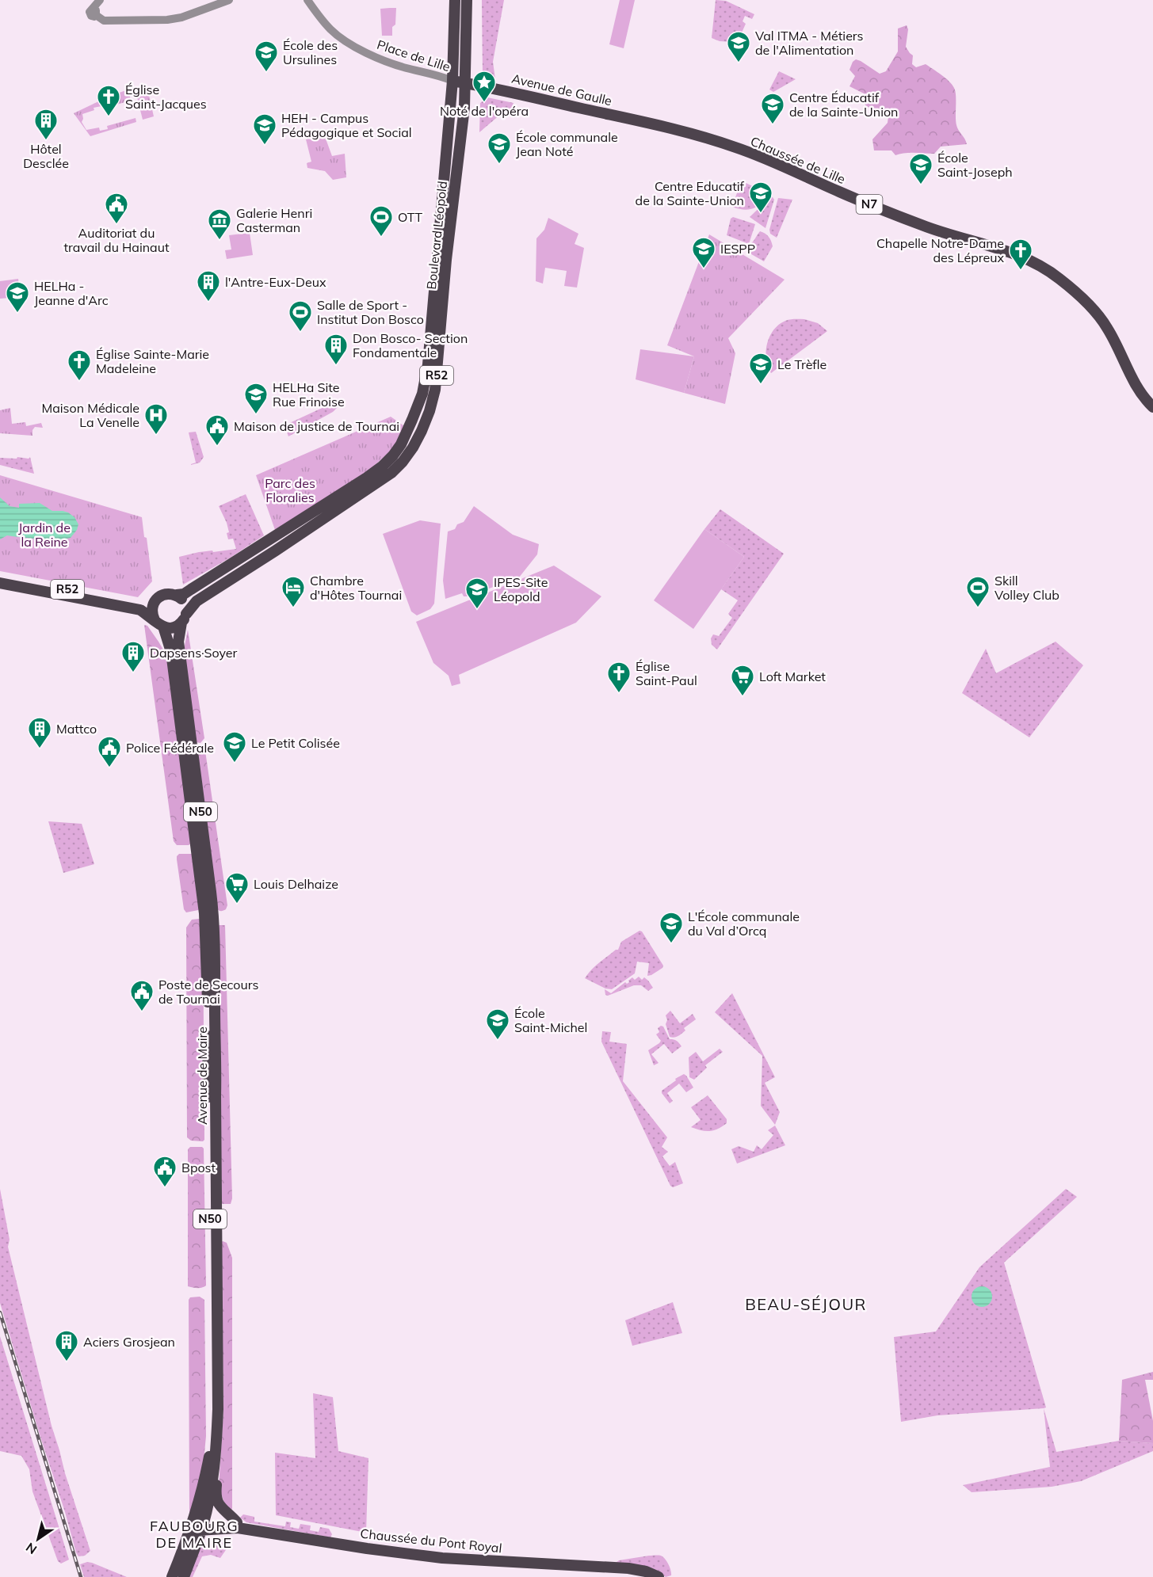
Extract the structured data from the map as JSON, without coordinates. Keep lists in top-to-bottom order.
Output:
{
  "streets": {
    "main road": [
      "Avenue de Gaulle",
      "Chaussée de Lille",
      "N7",
      "Boulevard Léopold",
      "R52",
      "N50",
      "Avenue de Maire",
      "Chaussée du Pont Royal"
    ],
    "street": ["Place de Lille"]
  },
  "crossings": [
    ["Place de Lille", "Avenue de Gaulle"],
    ["Place de Lille", "Boulevard Léopold"],
    ["Place de Lille", "R52"],
    ["Avenue de Gaulle", "Chaussée de Lille"],
    ["Avenue de Gaulle", "Boulevard Léopold"],
    ["Avenue de Gaulle", "R52"],
    ["Boulevard Léopold", "R52"],
    ["Boulevard Léopold", "Avenue de Maire"],
    ["R52", "Avenue de Maire"],
    ["N50", "Avenue de Maire"],
    ["N50", "Chaussée du Pont Royal"],
    ["Avenue de Maire", "Chaussée du Pont Royal"]
  ],
  "districts": ["BEAU-SÉJOUR", "FAUBOURG DE MAIRE"],
  "parks": ["Parc des Floralies", "Jardin de la Reine"],
  "places": {
    "school or university": [
      "Val ITMA - Métiers de l'Alimentation",
      "École des Ursulines",
      "Centre Éducatif de la Sainte-Union",
      "HEH - Campus Pédagogique et Social",
      "École communale Jean Noté",
      "École Saint-Joseph",
      "Centre Educatif de la Sainte-Union",
      "IESPP",
      "HELHa - Jeanne d'Arc",
      "Le Trèfle",
      "HELHa Site Rue Frinoise",
      "IPES-Site Léopold",
      "Le Petit Colisée",
      "L'École communale du Val d’Orcq",
      "École Saint-Michel"
    ],
    "place": ["Noté de l'opéra"],
    "church": [
      "Église Saint-Jacques",
      "Chapelle Notre-Dame des Lépreux",
      "Église Sainte-Marie Madeleine",
      "Église Saint-Paul"
    ],
    "building": [
      "Hôtel Desclée",
      "l'Antre-Eux-Deux",
      "Don Bosco- Section Fondamentale",
      "Dapsens·Soyer",
      "Mattco",
      "Aciers Grosjean"
    ],
    "public building": [
      "Auditoriat du travail du Hainaut",
      "Maison de justice de Tournai",
      "Police Fédérale",
      "Poste de Secours de Tournai",
      "Bpost"
    ],
    "sports": ["OTT", "Salle de Sport - Institut Don Bosco", "Skill Volley Club"],
    "museum": ["Galerie Henri Casterman"],
    "hospital": ["Maison Médicale La Venelle"],
    "hotel": ["Chambre d'Hôtes Tournai"],
    "supermarket": ["Loft Market", "Louis Delhaize"]
  },
  "north": "bottom left"
}
